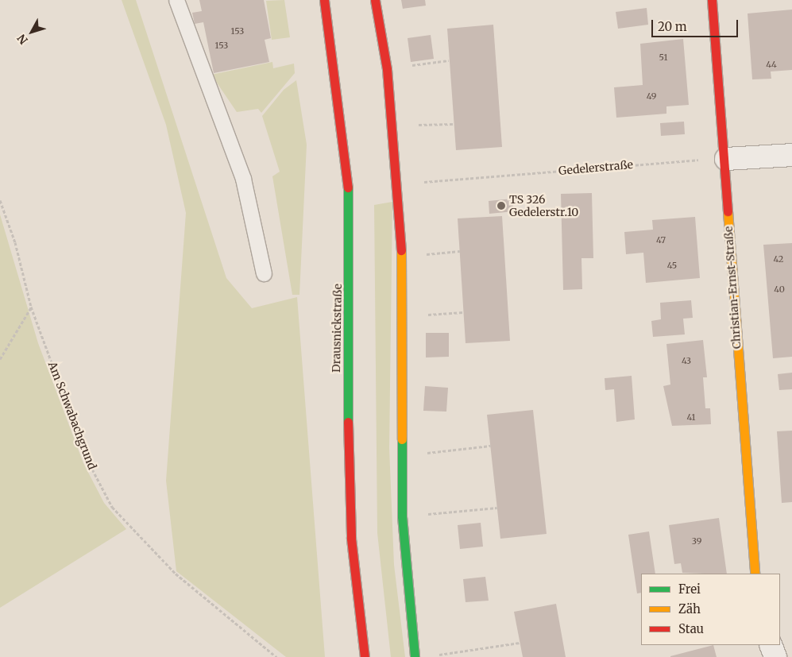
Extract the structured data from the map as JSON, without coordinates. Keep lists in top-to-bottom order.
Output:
{
  "streets": {
    "street": ["Christian-Ernst-Straße", "Drausnickstraße"],
    "path": ["Gedelerstraße", "Am Schwabachgrund"]
  },
  "crossings": [
    ["Gedelerstraße", "Christian-Ernst-Straße"]
  ],
  "places": ["TS 326 Gedelerstr.10"],
  "house_numbers": [
    "153",
    "153",
    "51",
    "44",
    "49",
    "47",
    "42",
    "45",
    "40",
    "43",
    "41",
    "39"
  ],
  "legend": ["Frei", "Zäh", "Stau"],
  "scale_bar": "20 m",
  "north": "bottom left"
}
